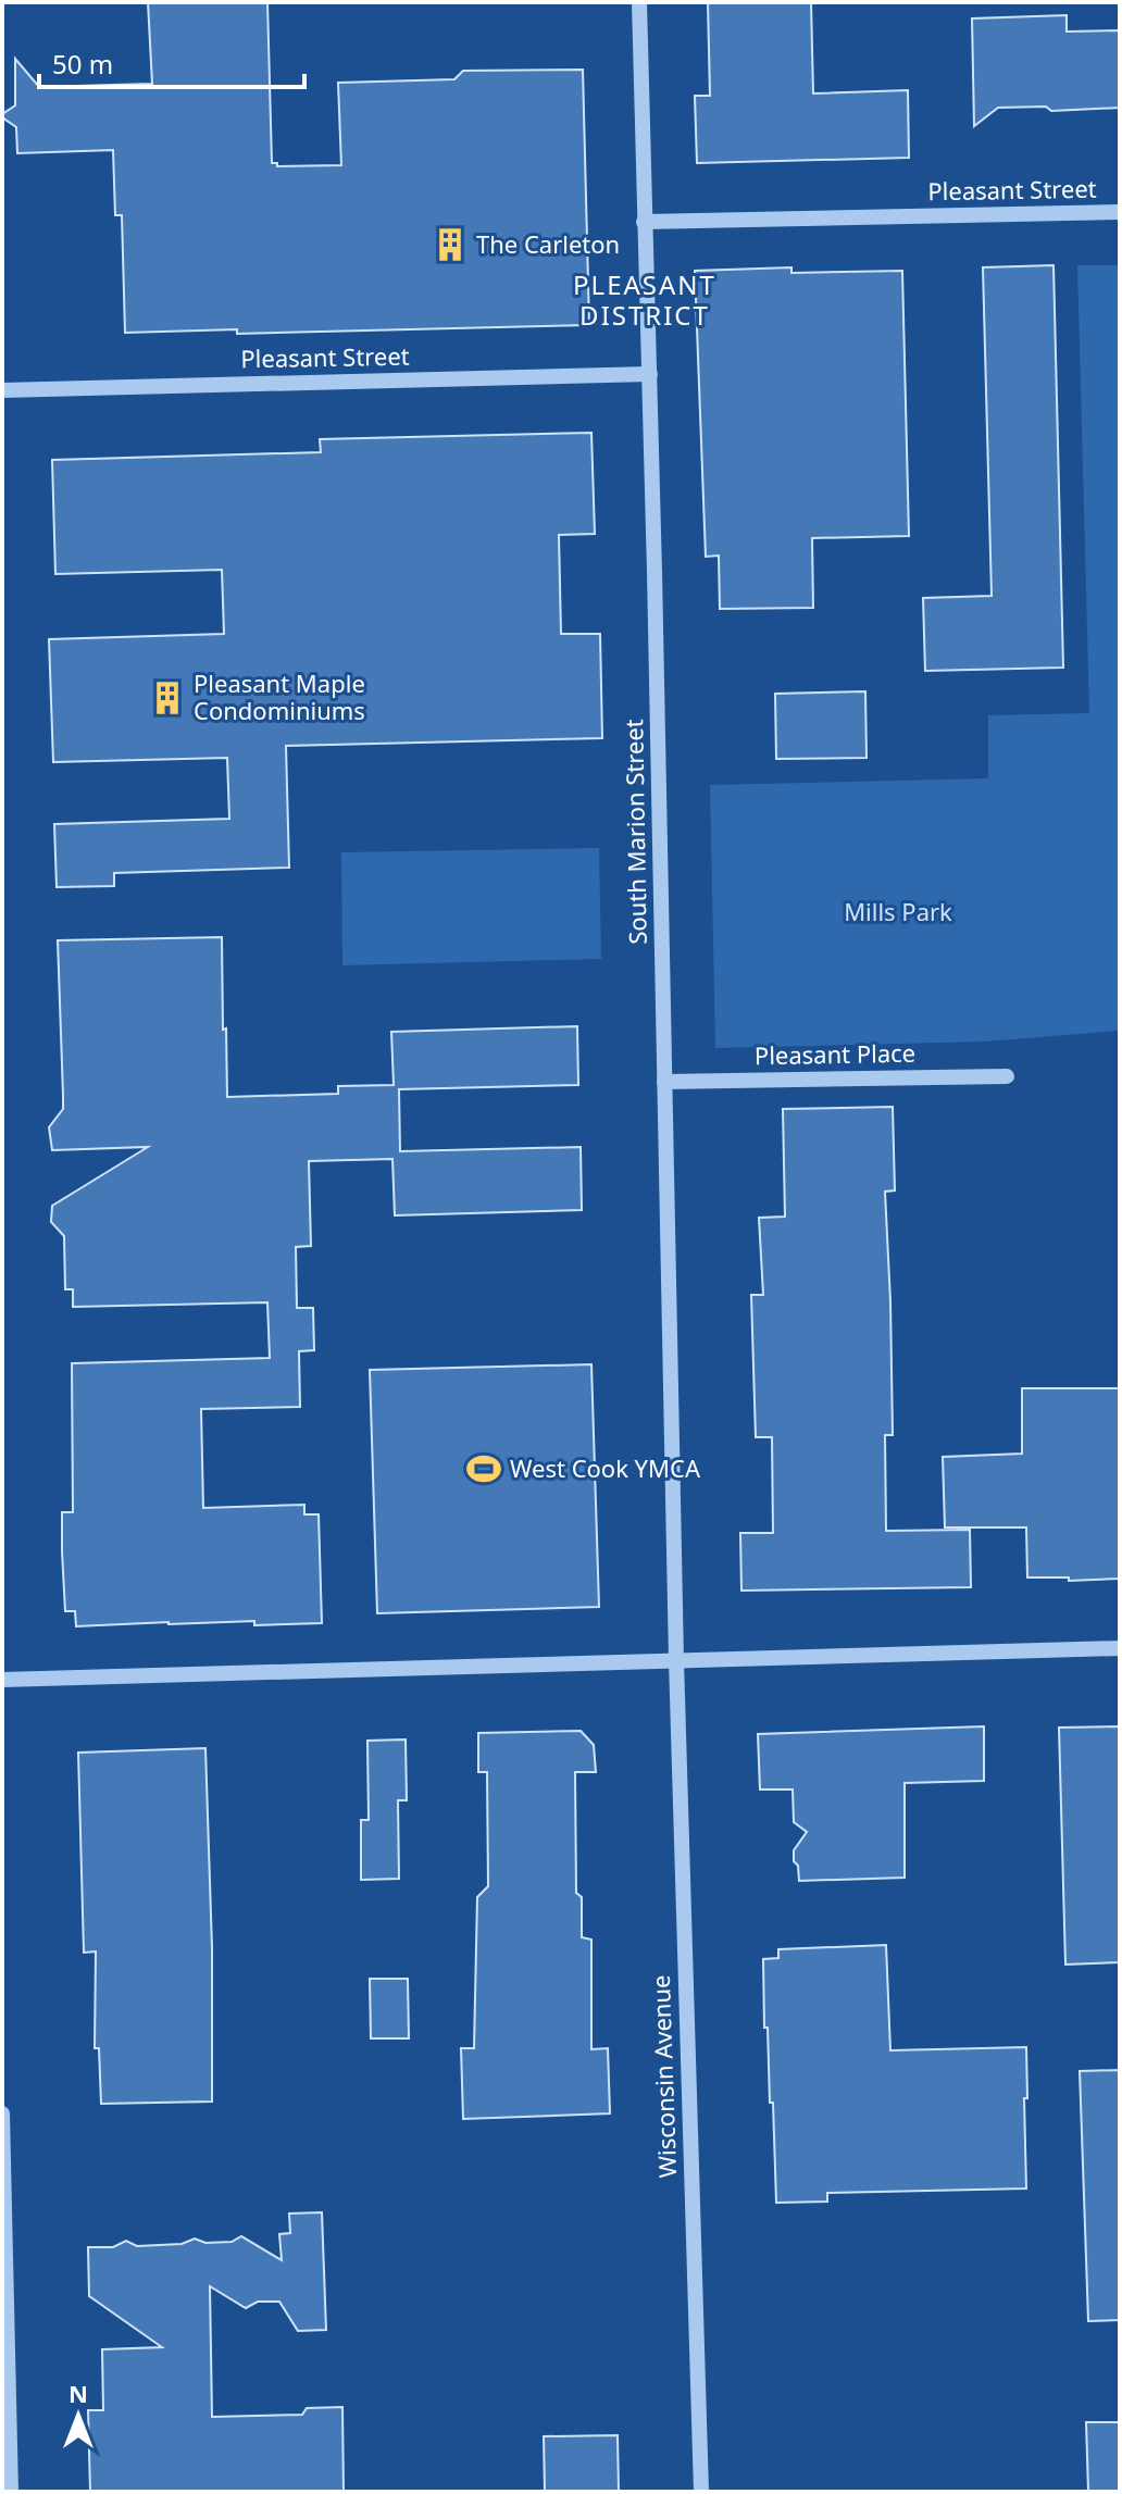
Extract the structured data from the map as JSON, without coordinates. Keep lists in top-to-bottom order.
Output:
{
  "streets": {
    "street": [
      "Pleasant Street",
      "South Marion Street",
      "Pleasant Place",
      "Wisconsin Avenue"
    ]
  },
  "crossings": [
    ["Pleasant Street", "South Marion Street"],
    ["South Marion Street", "Pleasant Place"],
    ["South Marion Street", "Wisconsin Avenue"]
  ],
  "districts": ["PLEASANT DISTRICT"],
  "parks": ["Mills Park"],
  "places": {
    "building": ["The Carleton", "Pleasant Maple Condominiums"],
    "sports": ["West Cook YMCA"]
  },
  "scale_bar": "50 m",
  "north": "top"
}
